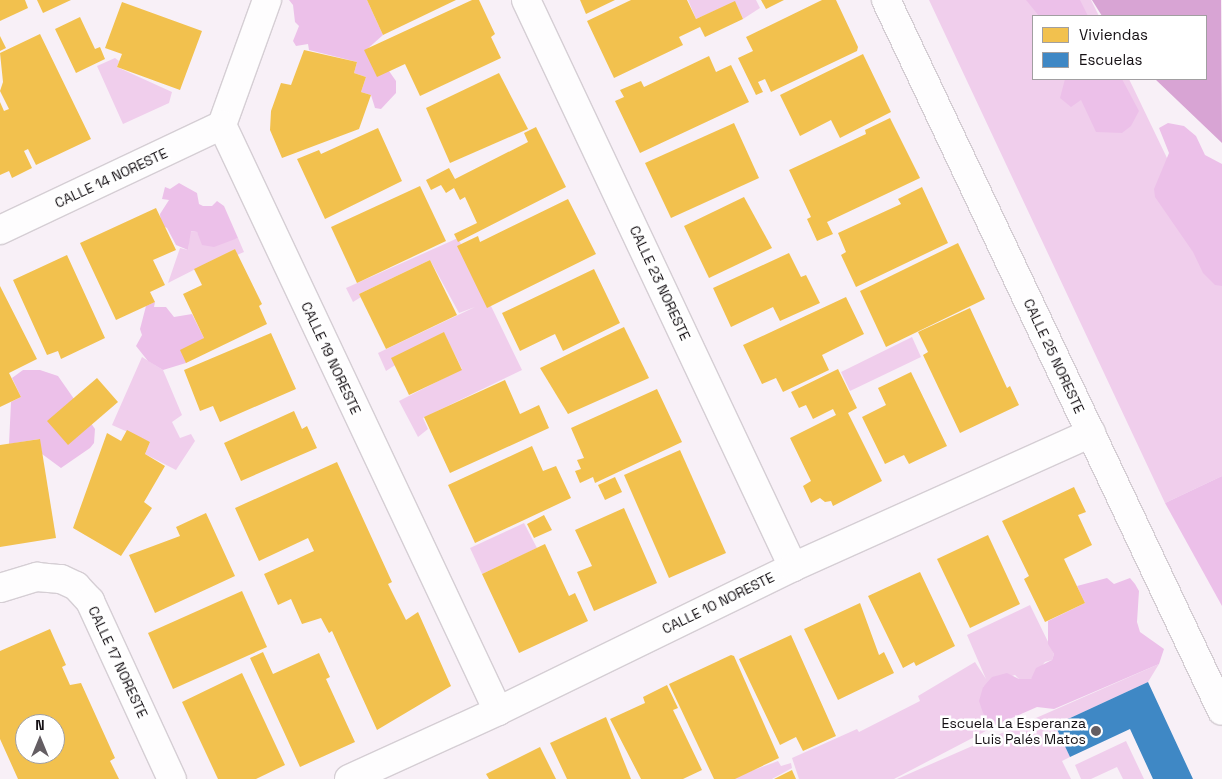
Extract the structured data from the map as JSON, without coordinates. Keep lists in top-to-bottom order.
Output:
{
  "streets": {
    "street": [
      "CALLE 14 NORESTE",
      "CALLE 23 NORESTE",
      "CALLE 25 NORESTE",
      "CALLE 19 NORESTE",
      "CALLE 10 NORESTE",
      "CALLE 17 NORESTE"
    ]
  },
  "crossings": [
    ["CALLE 14 NORESTE", "CALLE 19 NORESTE"],
    ["CALLE 23 NORESTE", "CALLE 10 NORESTE"],
    ["CALLE 25 NORESTE", "CALLE 10 NORESTE"],
    ["CALLE 19 NORESTE", "CALLE 10 NORESTE"]
  ],
  "places": ["Escuela La Esperanza Luis Palés Matos"],
  "legend": ["Viviendas", "Escuelas"],
  "north": "top"
}
